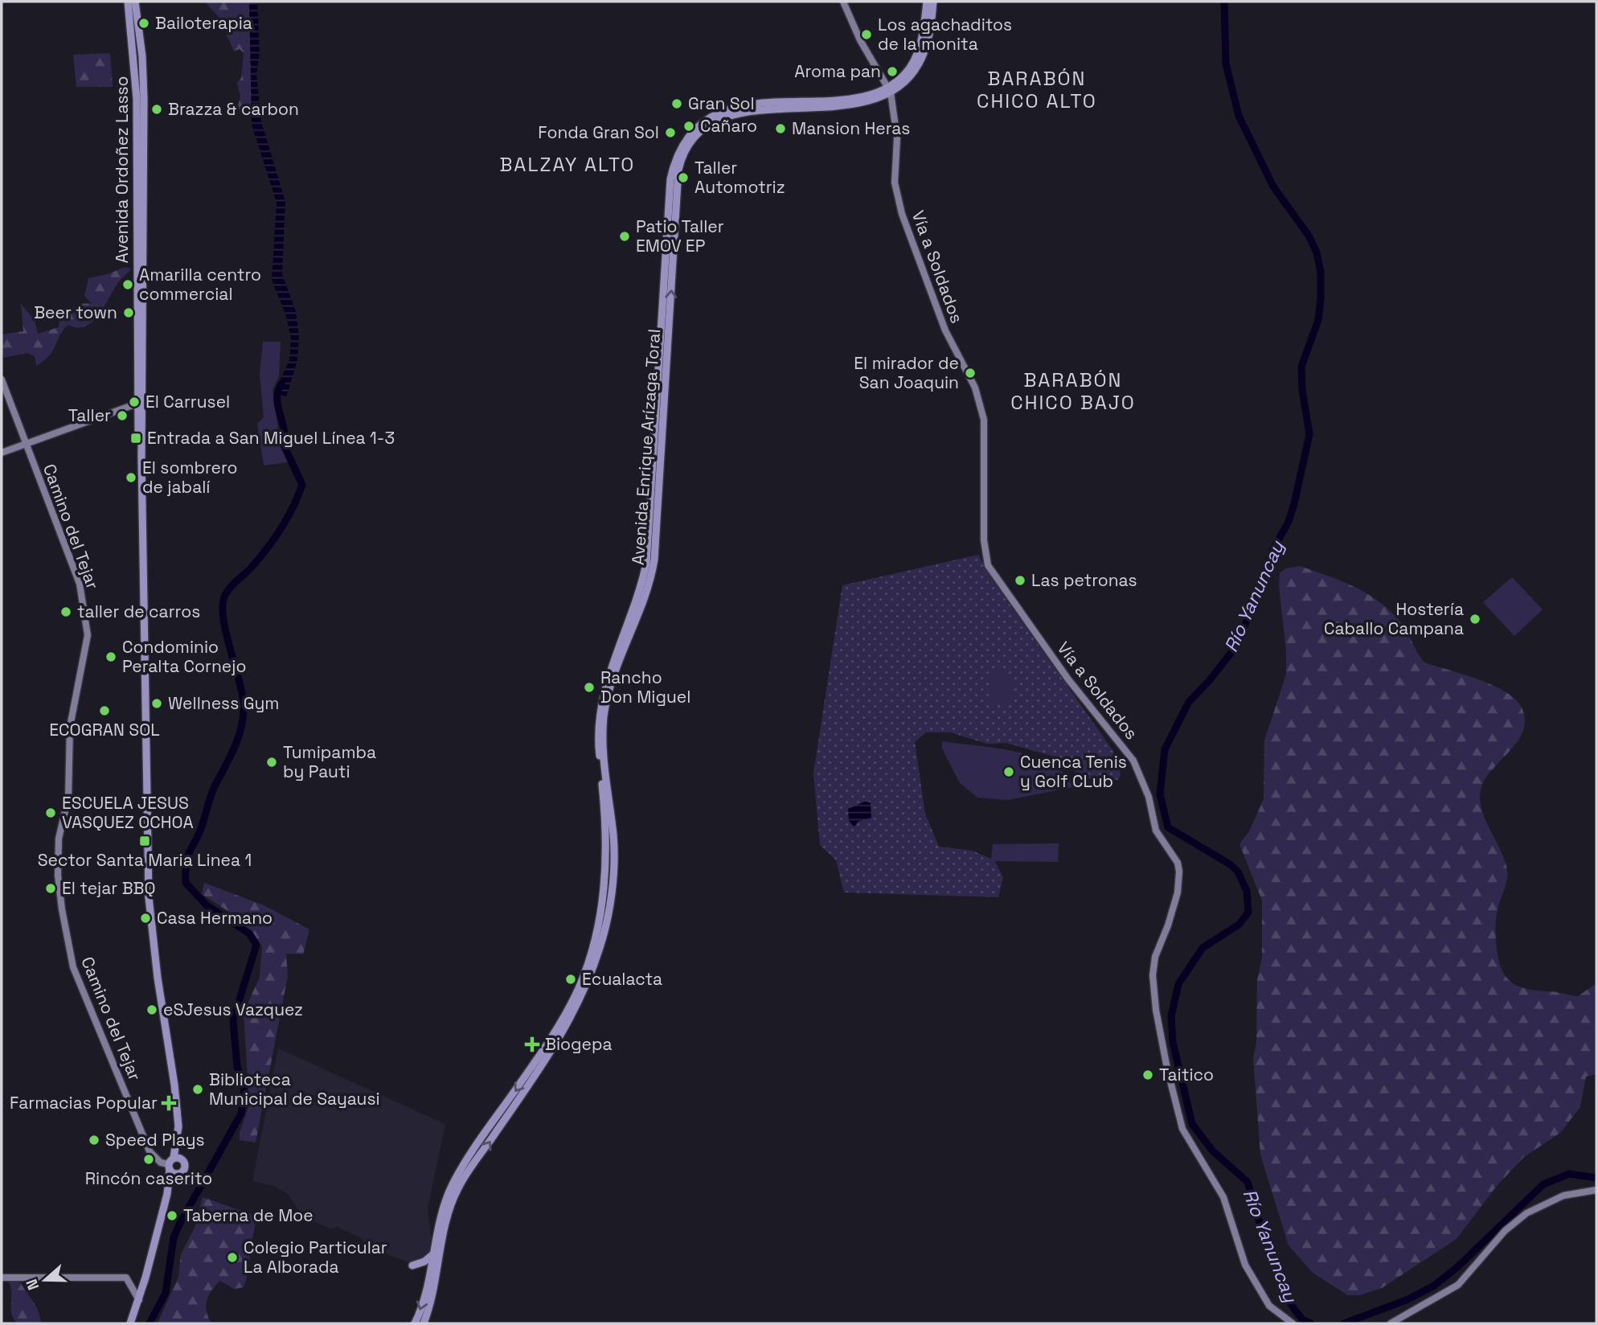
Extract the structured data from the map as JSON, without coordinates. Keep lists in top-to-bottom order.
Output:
{
  "streets": {
    "main road": ["Avenida Ordoñez Lasso", "Avenida Enrique Arízaga Toral"],
    "street": ["Vía a Soldados", "Camino del Tejar"]
  },
  "crossings": [
    ["Avenida Ordoñez Lasso", "Camino del Tejar"],
    ["Vía a Soldados", "Avenida Enrique Arízaga Toral"]
  ],
  "districts": ["BARABÓN CHICO ALTO", "BALZAY ALTO", "BARABÓN CHICO BAJO"],
  "water": ["Río Yanuncay"],
  "places": {
    "other": [
      "Bailoterapia",
      "Los agachaditos de la monita",
      "Aroma pan",
      "Gran Sol",
      "Brazza & carbon",
      "Cañaro",
      "Mansion Heras",
      "Fonda Gran Sol",
      "Taller Automotriz",
      "Patio Taller EMOV EP",
      "Amarilla centro commercial",
      "Beer town",
      "El mirador de San Joaquin",
      "El Carrusel",
      "Taller",
      "El sombrero de jabalí",
      "Las petronas",
      "taller de carros",
      "Hostería Caballo Campana",
      "Condominio Peralta Cornejo",
      "Rancho Don Miguel",
      "Wellness Gym",
      "ECOGRAN SOL",
      "Tumipamba by Pauti",
      "Cuenca Tenis y Golf CLub",
      "ESCUELA JESUS VASQUEZ OCHOA",
      "El tejar BBQ",
      "Casa Hermano",
      "Ecualacta",
      "eSJesus Vazquez",
      "Taitico",
      "Biblioteca Municipal de Sayausi",
      "Speed Plays",
      "Rincón caserito",
      "Taberna de Moe",
      "Colegio Particular La Alborada"
    ],
    "transit": ["Entrada a San Miguel Línea 1-3", "Sector Santa Maria Linea 1"],
    "health": ["Biogepa", "Farmacias Popular"]
  },
  "north": "left"
}
